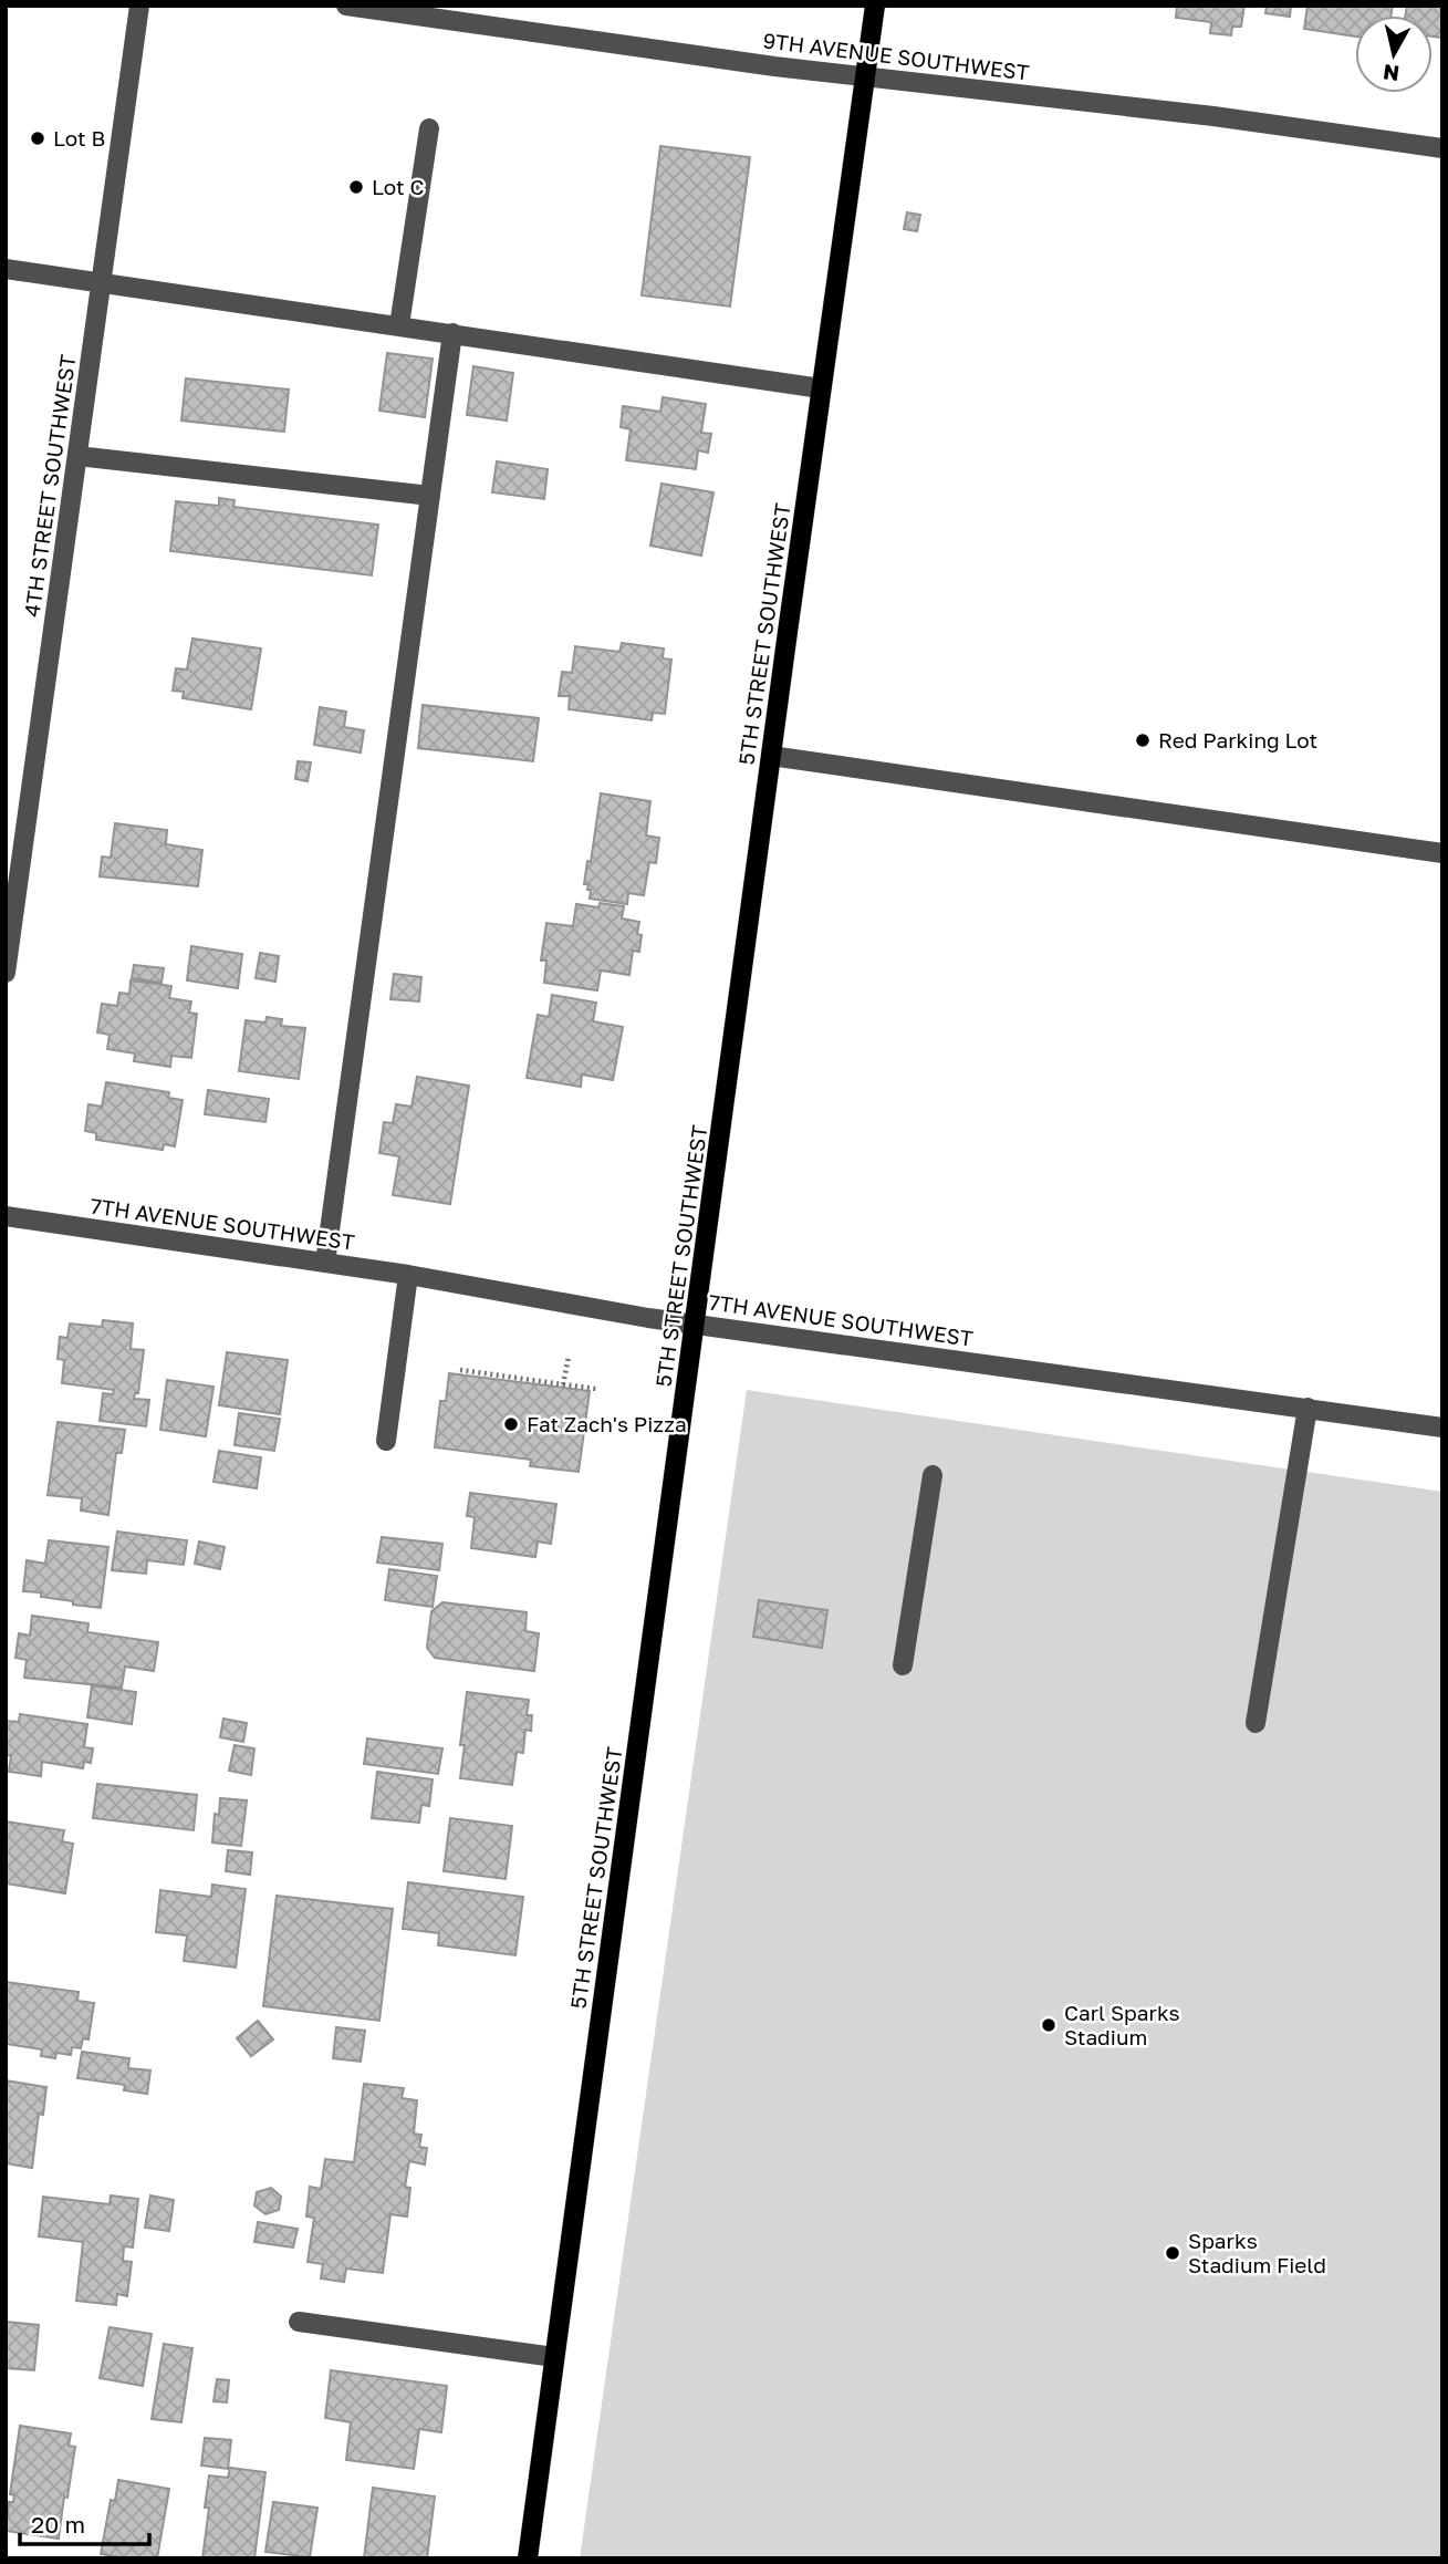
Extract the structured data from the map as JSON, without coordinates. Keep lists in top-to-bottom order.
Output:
{
  "streets": {
    "main road": ["5TH STREET SOUTHWEST"],
    "street": ["9TH AVENUE SOUTHWEST", "4TH STREET SOUTHWEST", "7TH AVENUE SOUTHWEST"]
  },
  "crossings": [
    ["9TH AVENUE SOUTHWEST", "5TH STREET SOUTHWEST"],
    ["5TH STREET SOUTHWEST", "7TH AVENUE SOUTHWEST"]
  ],
  "places": [
    "Lot B",
    "Lot C",
    "Red Parking Lot",
    "Fat Zach's Pizza",
    "Carl Sparks Stadium",
    "Sparks Stadium Field"
  ],
  "scale_bar": "20 m",
  "north": "bottom"
}
